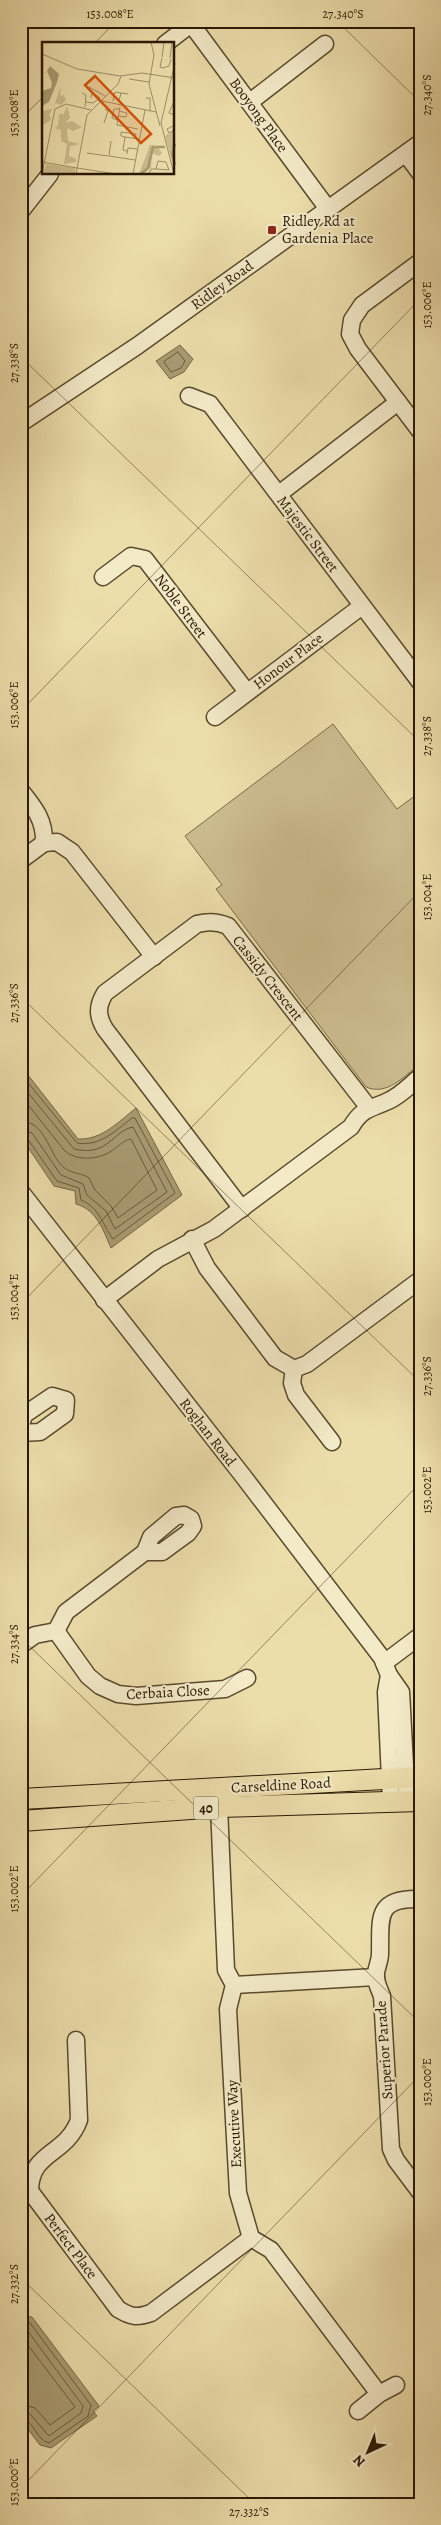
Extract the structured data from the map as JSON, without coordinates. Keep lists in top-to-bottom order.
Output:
{
  "streets": {
    "main road": ["Carseldine Road", "40"],
    "street": [
      "Booyong Place",
      "Ridley Road",
      "Majestic Street",
      "Noble Street",
      "Honour Place",
      "Cassidy Crescent",
      "Roghan Road",
      "Cerbaia Close",
      "Superior Parade",
      "Executive Way",
      "Perfect Place"
    ]
  },
  "crossings": [
    ["Booyong Place", "Ridley Road"],
    ["Majestic Street", "Honour Place"],
    ["Noble Street", "Honour Place"],
    ["Roghan Road", "Carseldine Road"],
    ["Executive Way", "Perfect Place"]
  ],
  "places": {
    "transit": ["Ridley Rd at Gardenia Place"]
  },
  "north": "bottom left",
  "coordinates": [
    "153.008°E",
    "27.340°S",
    "153.006°E",
    "27.338°S",
    "153.004°E",
    "27.336°S",
    "153.002°E",
    "27.334°S",
    "153.000°E",
    "27.332°S"
  ]
}
